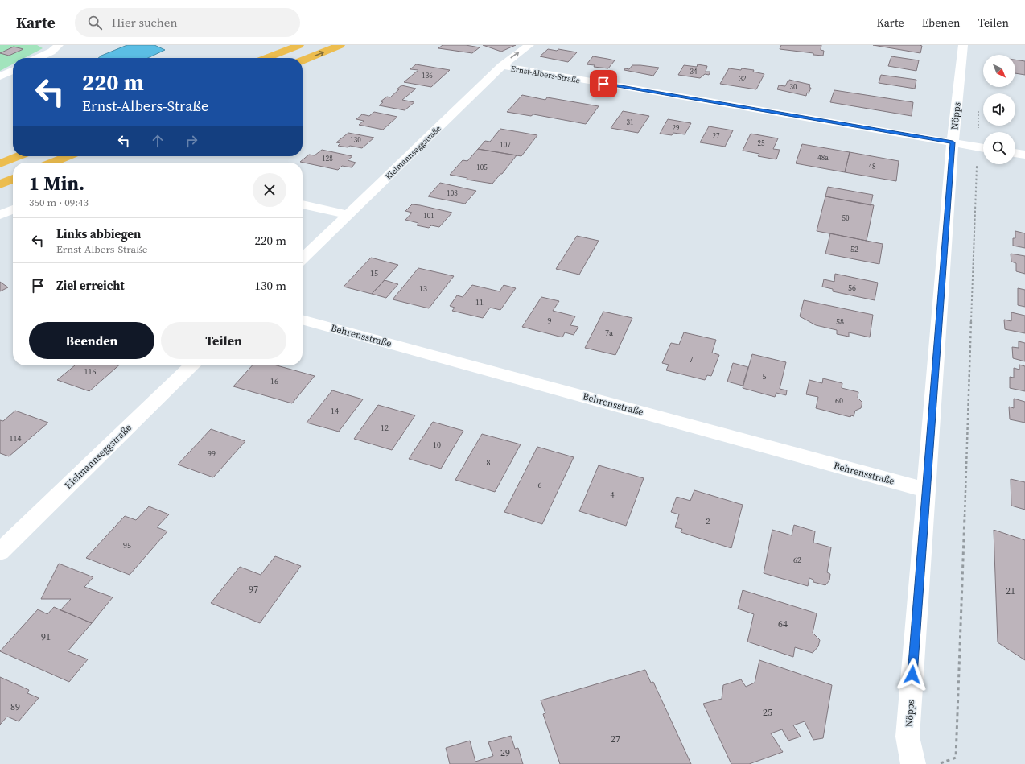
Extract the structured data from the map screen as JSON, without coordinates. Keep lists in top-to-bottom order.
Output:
{
  "streets": {
    "street": [
      "Ernst-Albers-Straße",
      "Nöpps",
      "Kielmannseggstraße",
      "Behrensstraße"
    ]
  },
  "crossings": [
    ["Ernst-Albers-Straße", "Nöpps"],
    ["Ernst-Albers-Straße", "Kielmannseggstraße"],
    ["Nöpps", "Behrensstraße"]
  ],
  "house_numbers": [
    "34",
    "136",
    "32",
    "30",
    "31",
    "29",
    "27",
    "130",
    "25",
    "107",
    "48a",
    "128",
    "48",
    "105",
    "103",
    "101",
    "50",
    "52",
    "15",
    "56",
    "13",
    "11",
    "9",
    "58",
    "7a",
    "7",
    "116",
    "5",
    "16",
    "60",
    "14",
    "12",
    "114",
    "10",
    "99",
    "8",
    "6",
    "4",
    "2",
    "95",
    "62",
    "97",
    "21",
    "64",
    "91",
    "89",
    "25",
    "27",
    "29"
  ],
  "north": "bottom right",
  "page": {
    "header": "Karte",
    "search": "Hier suchen",
    "nav": ["Karte", "Ebenen", "Teilen"],
    "turn": ["220 m", "Ernst-Albers-Straße"],
    "heading": ["1 Min.", "350 m · 09:43"],
    "list": [
      {
        "name": "Links abbiegen",
        "note": "Ernst-Albers-Straße",
        "value": "220 m"
      },
      {
        "name": "Ziel erreicht",
        "value": "130 m"
      }
    ],
    "buttons": ["Beenden", "Teilen"]
  }
}
